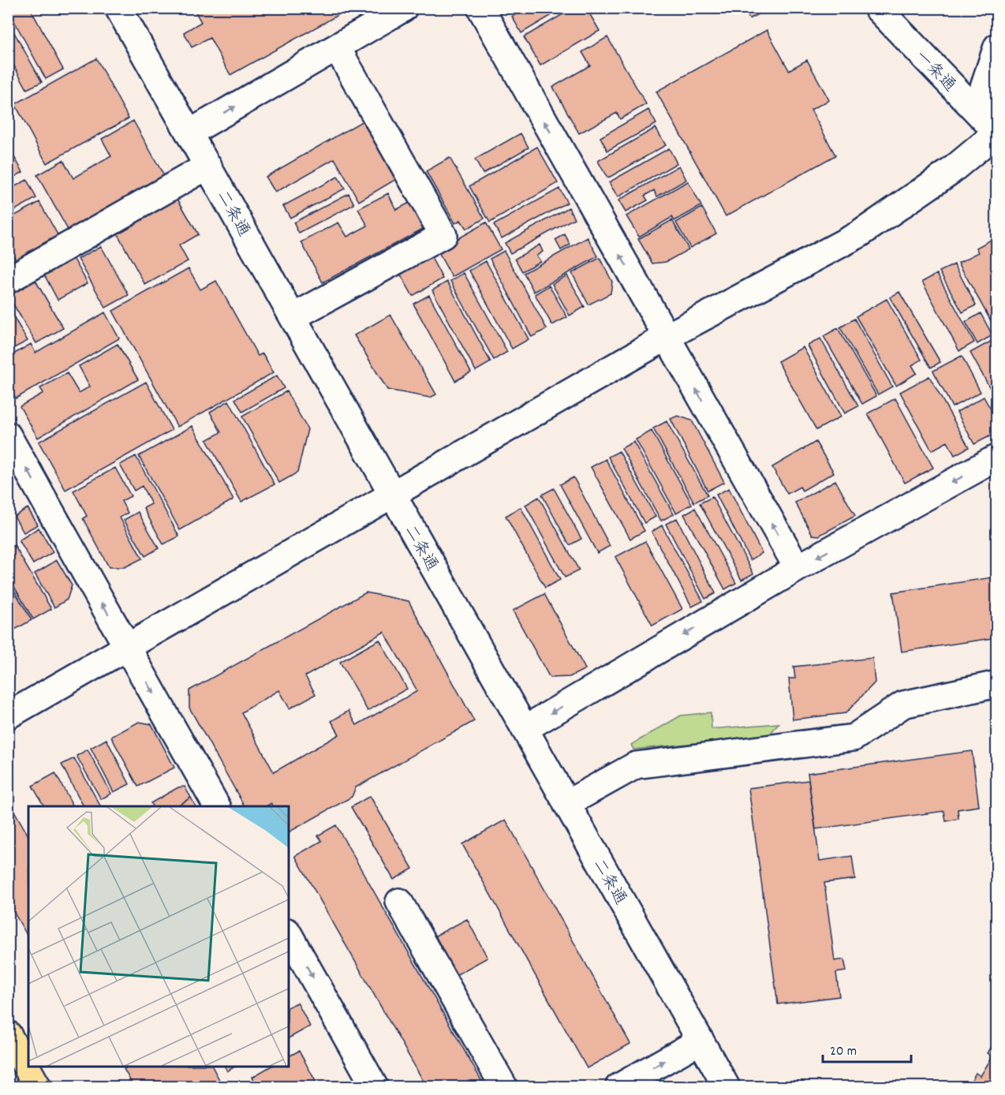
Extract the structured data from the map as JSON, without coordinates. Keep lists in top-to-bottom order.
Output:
{
  "streets": {
    "street": ["一条通", "二条通"]
  },
  "scale_bar": "20 m"
}
